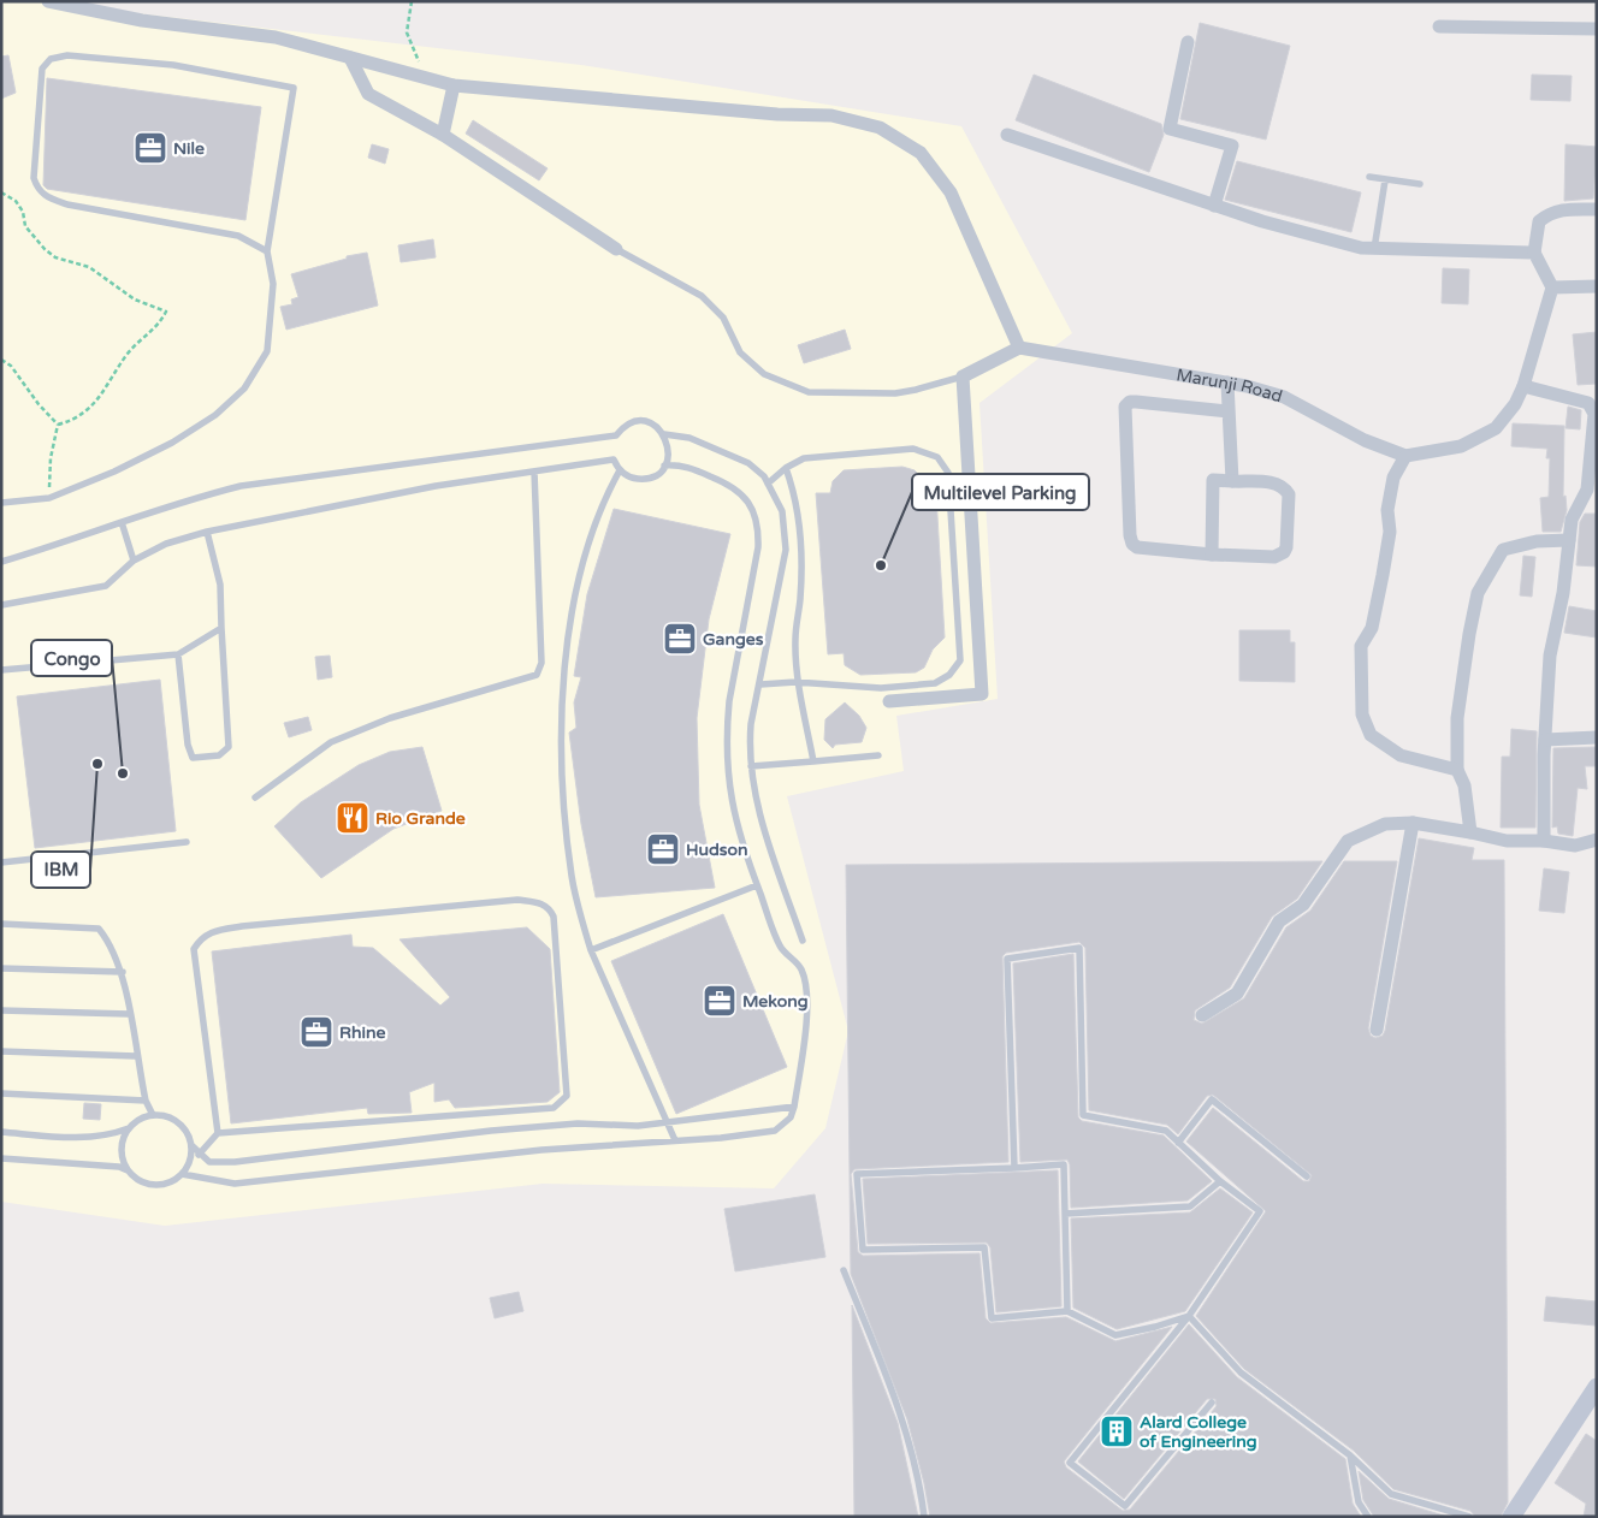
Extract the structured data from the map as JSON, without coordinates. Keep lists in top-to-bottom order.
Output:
{
  "streets": {
    "street": ["Marunji Road"]
  },
  "places": {
    "office": [
      "Nile",
      "Ganges",
      "Hudson",
      "Mekong",
      "Rhine"
    ],
    "other": ["Multilevel Parking", "IBM", "Congo"],
    "restaurant": ["Rio Grande"],
    "building": ["Alard College of Engineering"]
  }
}
